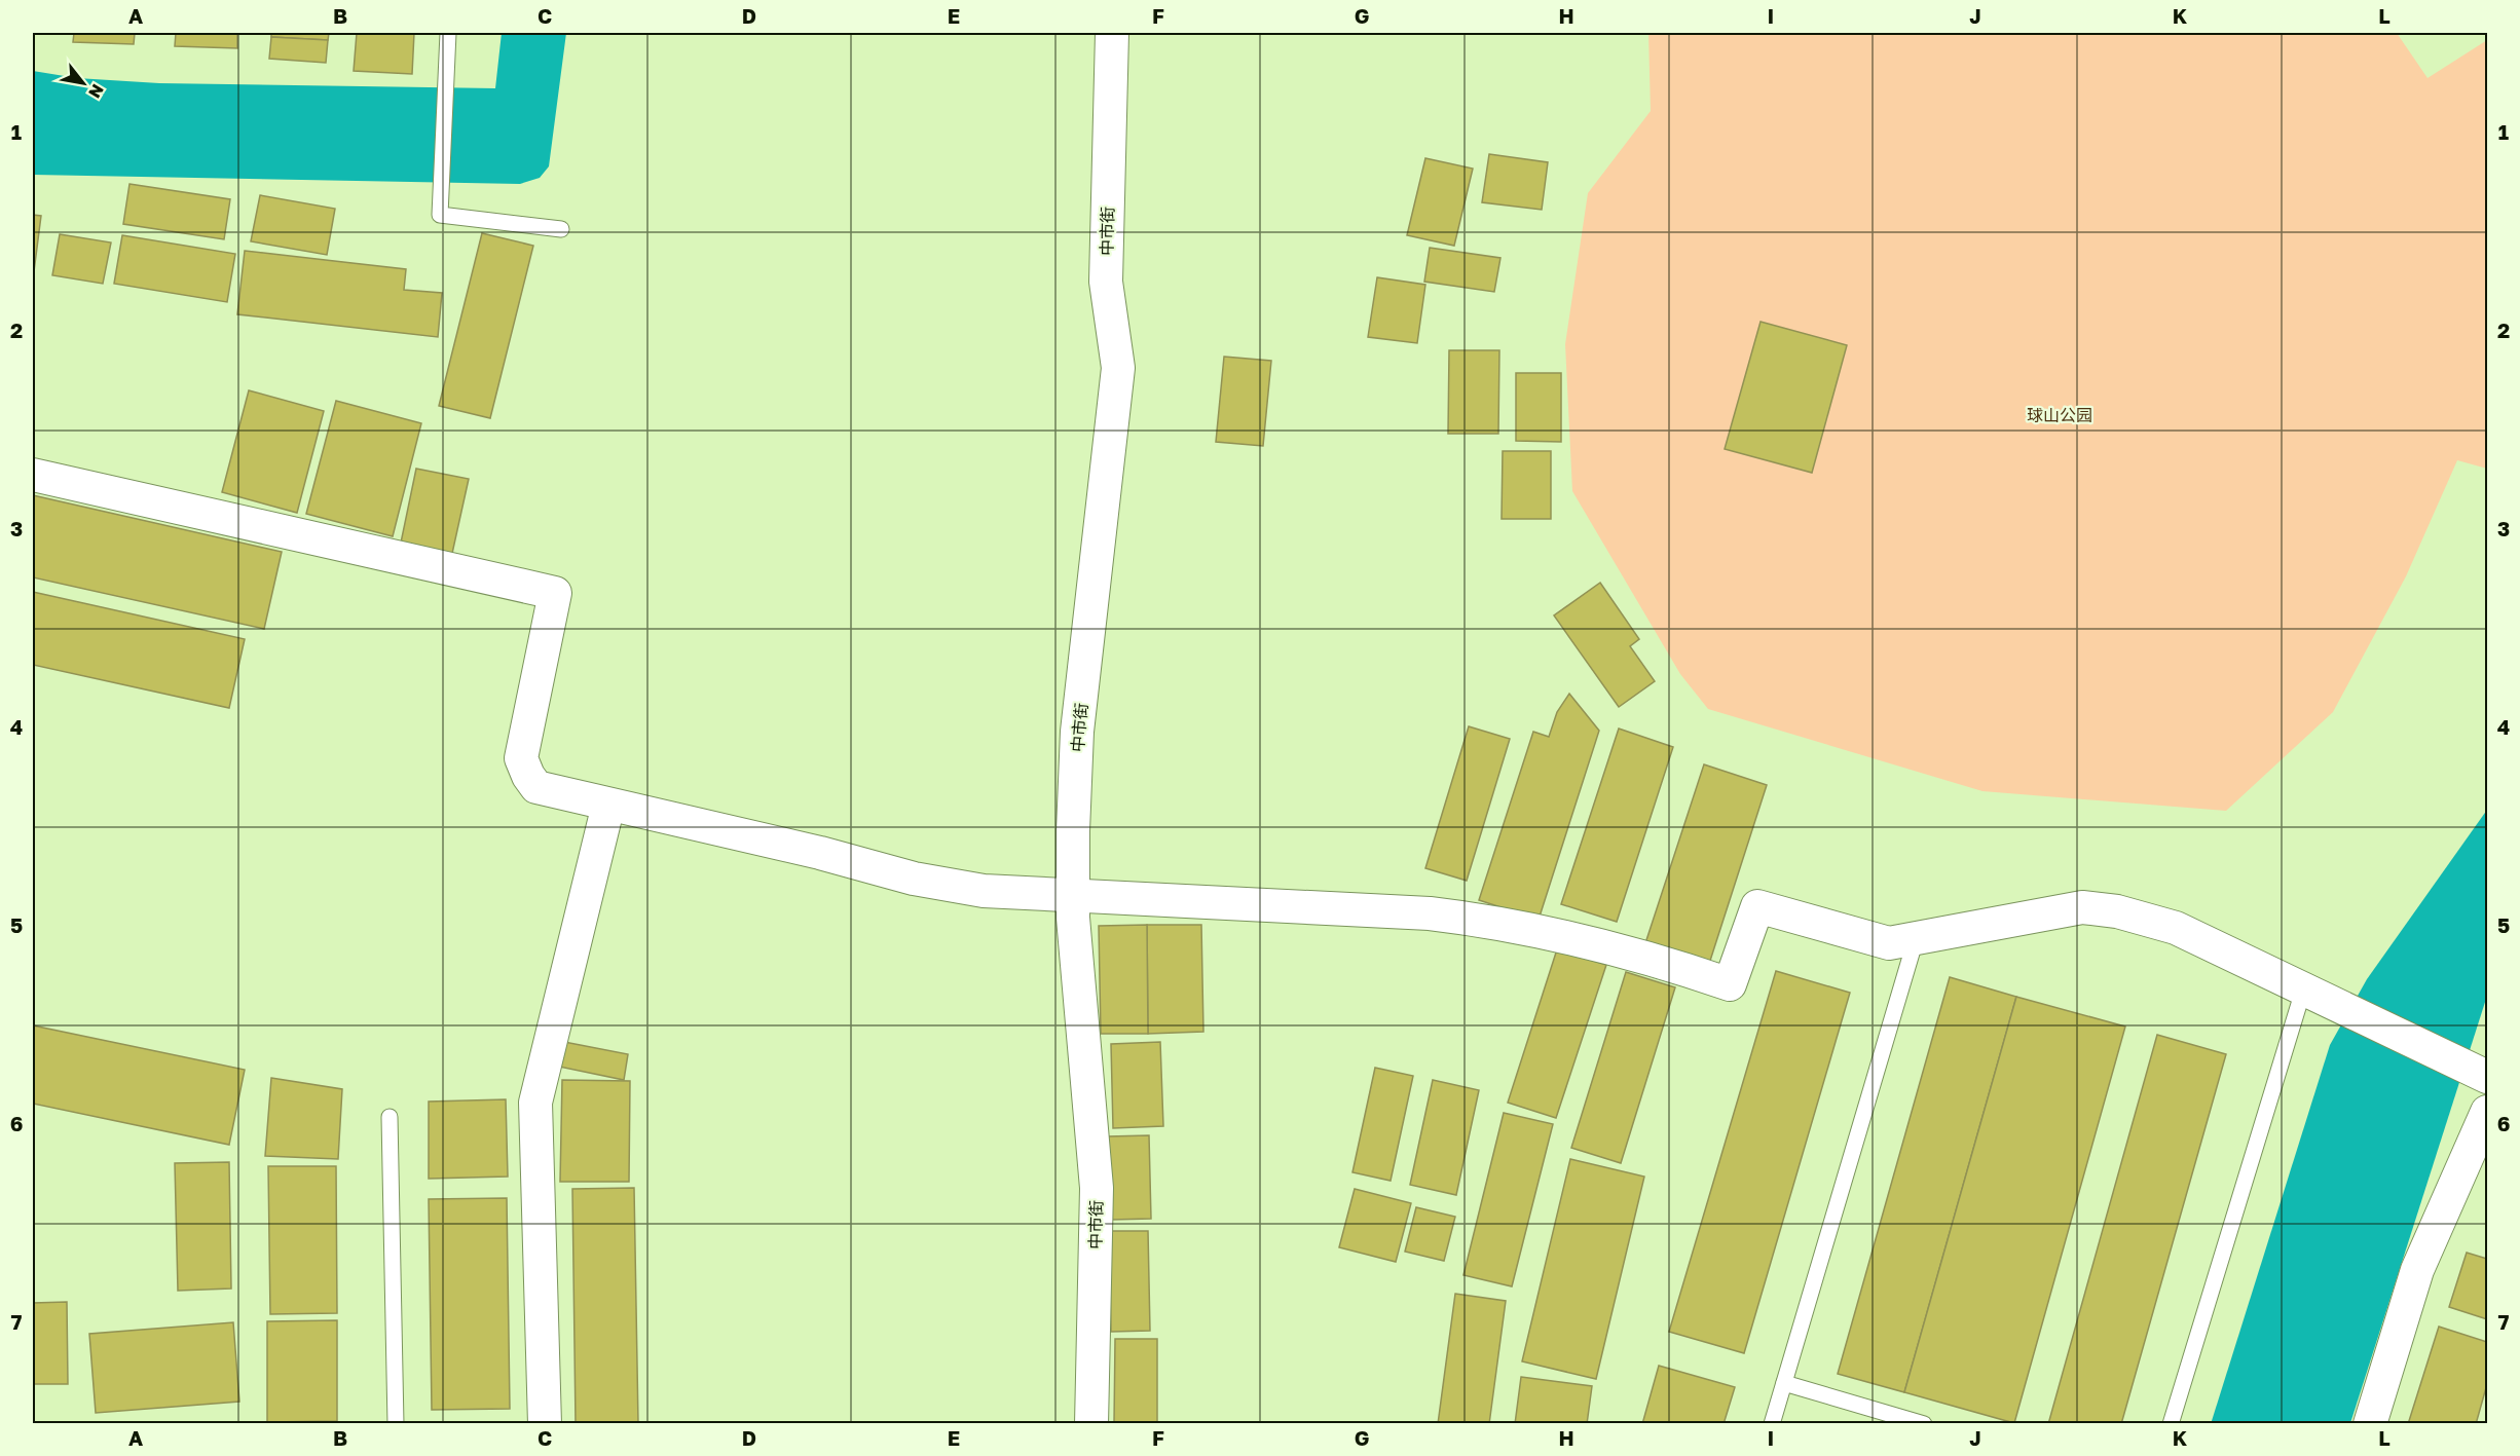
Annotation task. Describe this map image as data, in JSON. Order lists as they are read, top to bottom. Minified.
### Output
{"streets":{"street":["中市街"]},"parks":["球山公园"],"north":"bottom right","grid":{"columns":["A","B","C","D","E","F","G","H","I","J","K","L"],"rows":["1","2","3","4","5","6","7"]}}
